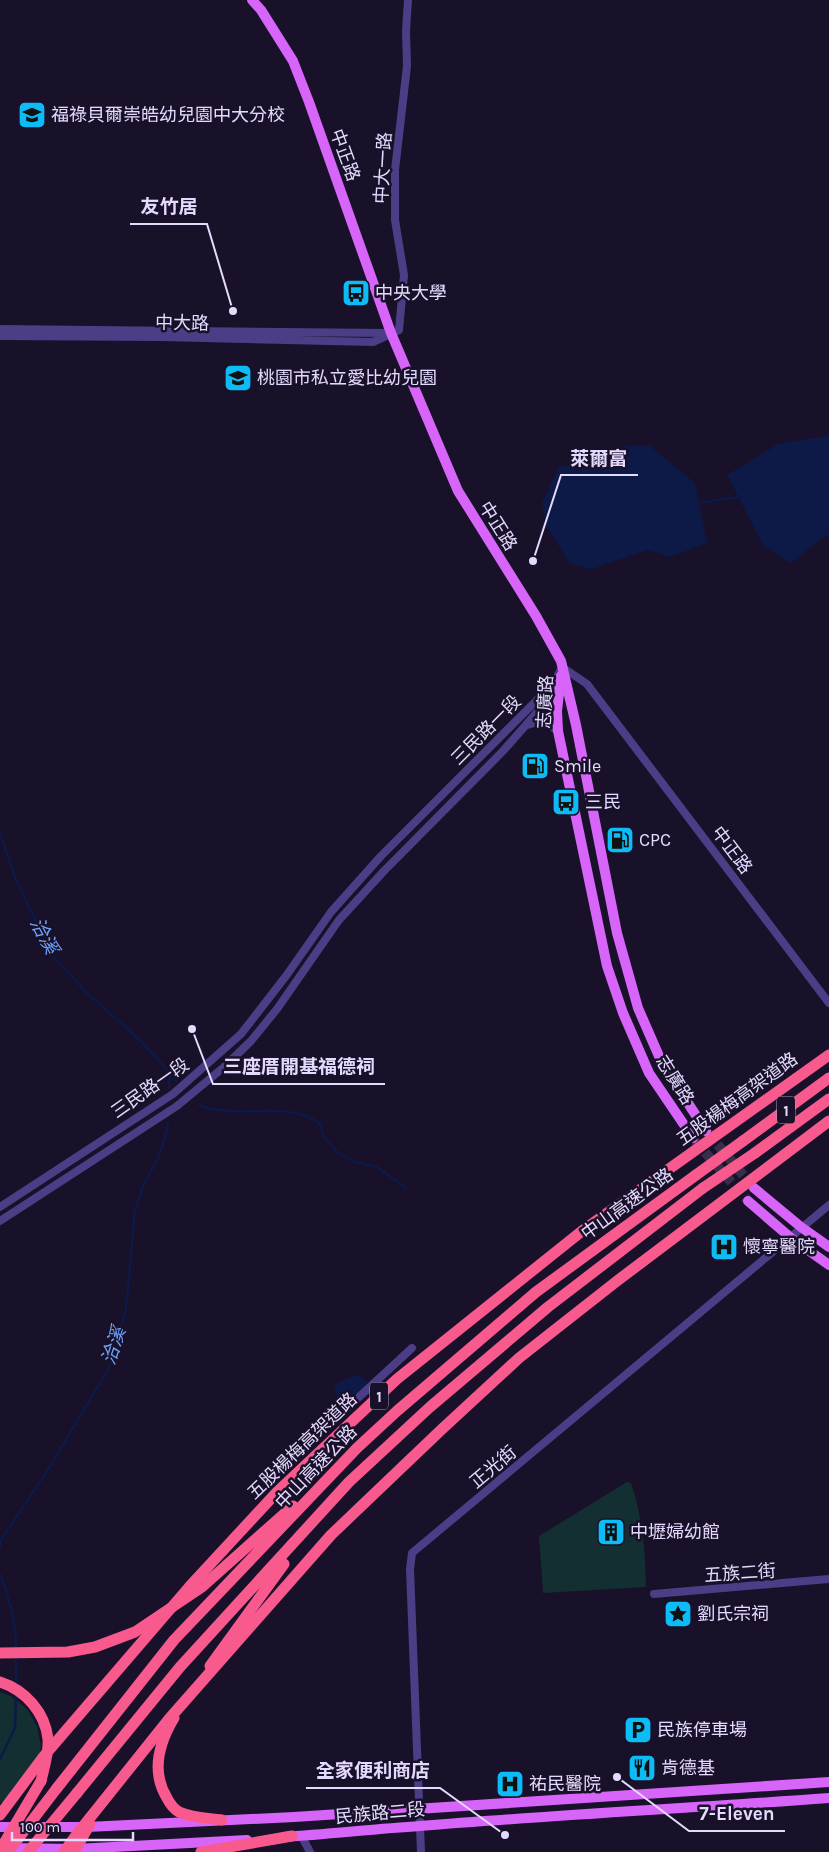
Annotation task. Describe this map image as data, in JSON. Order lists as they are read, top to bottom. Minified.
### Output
{"streets":{"highway":["五股楊梅高架道路","1","中山高速公路"],"main road":["中正路","志廣路","民族路二段"],"street":["中大一路","中大路","三民路一段","正光街","五族二街"]},"crossings":[["中正路","中大一路"],["中正路","中大路"],["中正路","志廣路"],["中正路","三民路一段"],["中大一路","中大路"],["志廣路","三民路一段"],["1","民族路二段"],["中山高速公路","民族路二段"],["正光街","民族路二段"]],"water":["洽溪"],"places":{"school or university":["福祿貝爾崇皓幼兒園中大分校","桃園市私立愛比幼兒園"],"bus stop":["中央大學","三民"],"other":["友竹居","萊爾富","三座厝開基福德祠","7-Eleven","全家便利商店"],"fuel station":["Smile","CPC"],"hospital":["懷寧醫院","祐民醫院"],"building":["中壢婦幼館"],"place":["劉氏宗祠"],"parking":["民族停車場"],"restaurant":["肯德基"]},"scale_bar":"100 m"}
